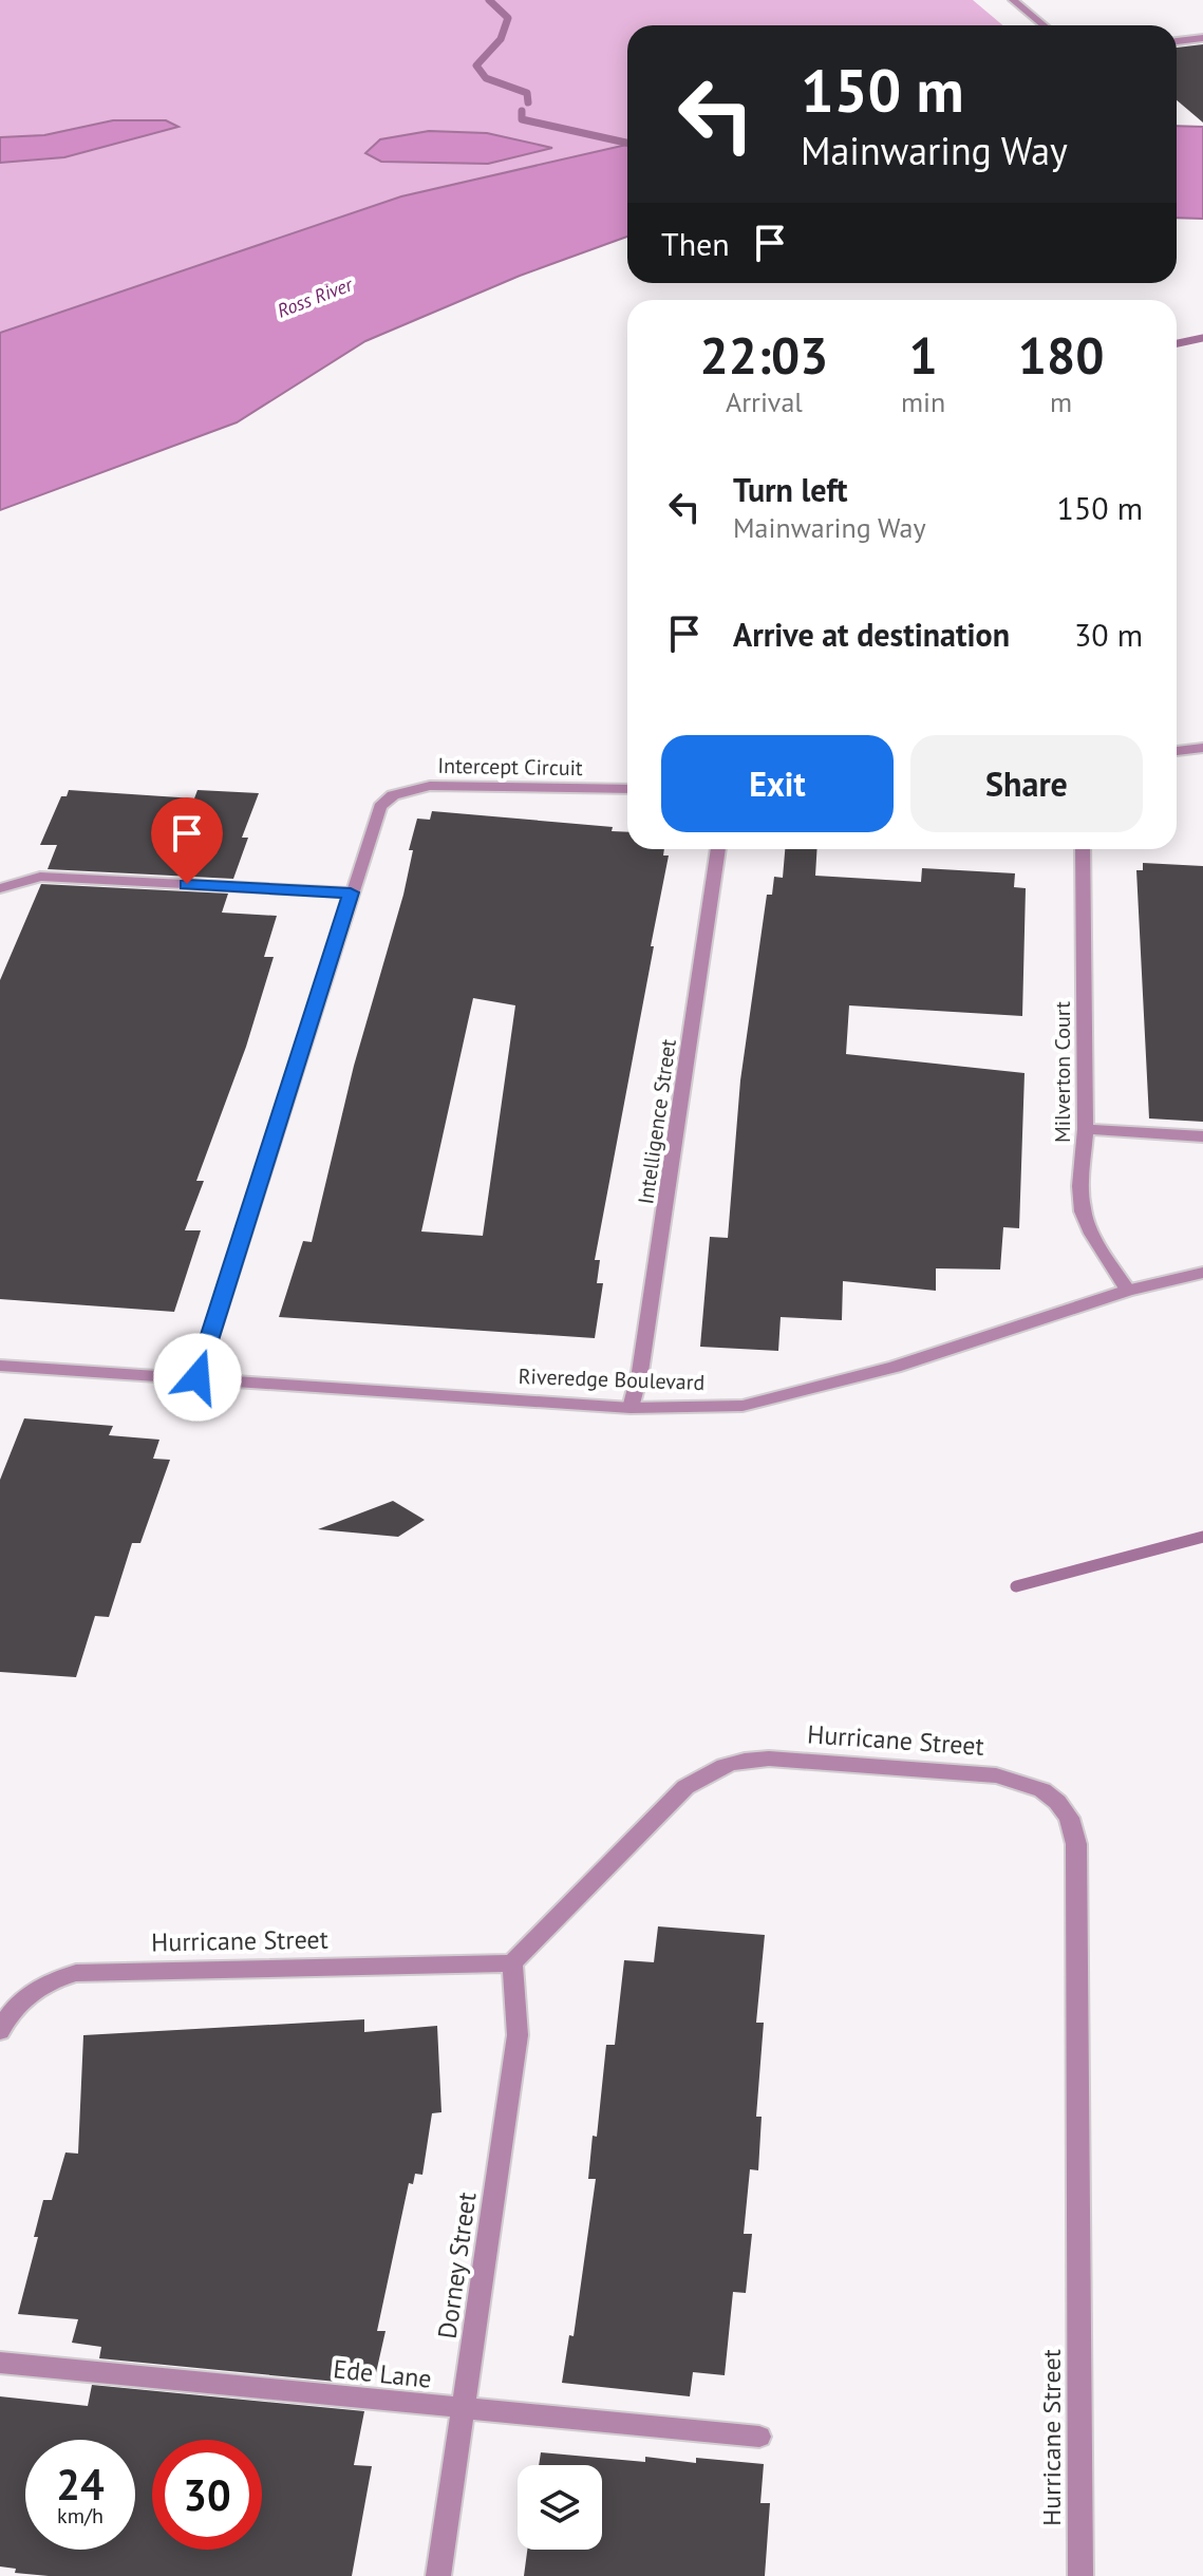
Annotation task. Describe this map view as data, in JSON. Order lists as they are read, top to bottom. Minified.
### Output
{"streets":{"street":["Intercept Circuit","Milverton Court","Intelligence Street","Riveredge Boulevard","Hurricane Street","Dorney Street","Ede Lane"]},"crossings":[["Intercept Circuit","Riveredge Boulevard"],["Milverton Court","Riveredge Boulevard"],["Intelligence Street","Riveredge Boulevard"],["Hurricane Street","Dorney Street"],["Dorney Street","Ede Lane"]],"water":["Ross River"],"page":{"turn":["150 m","Mainwaring Way"],"then":"Then","eta":["22:03","Arrival","1","min","180","m"],"list":[{"name":"Turn left","note":"Mainwaring Way","value":"150 m"},{"name":"Arrive at destination","value":"30 m"}],"buttons":["Exit","Share"],"speed":"24 km/h","limit":"30"}}
